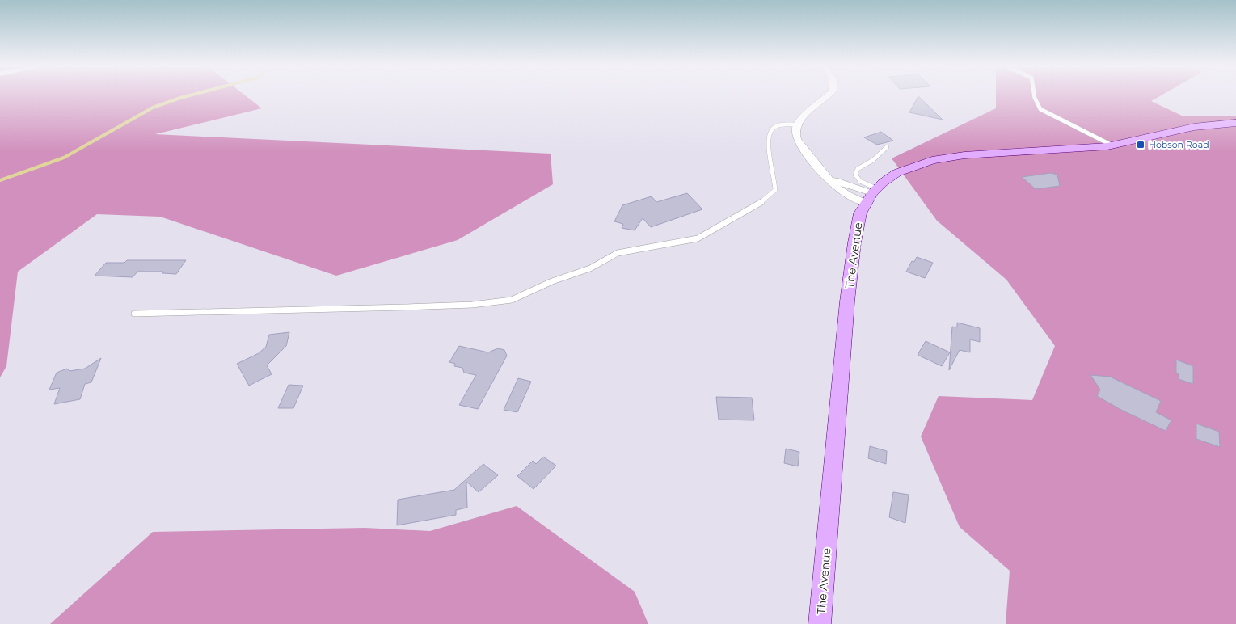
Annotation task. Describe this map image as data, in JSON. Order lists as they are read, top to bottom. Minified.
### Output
{"streets":{"street":["The Avenue"]},"places":{"transit":["Hobson Road"]}}
